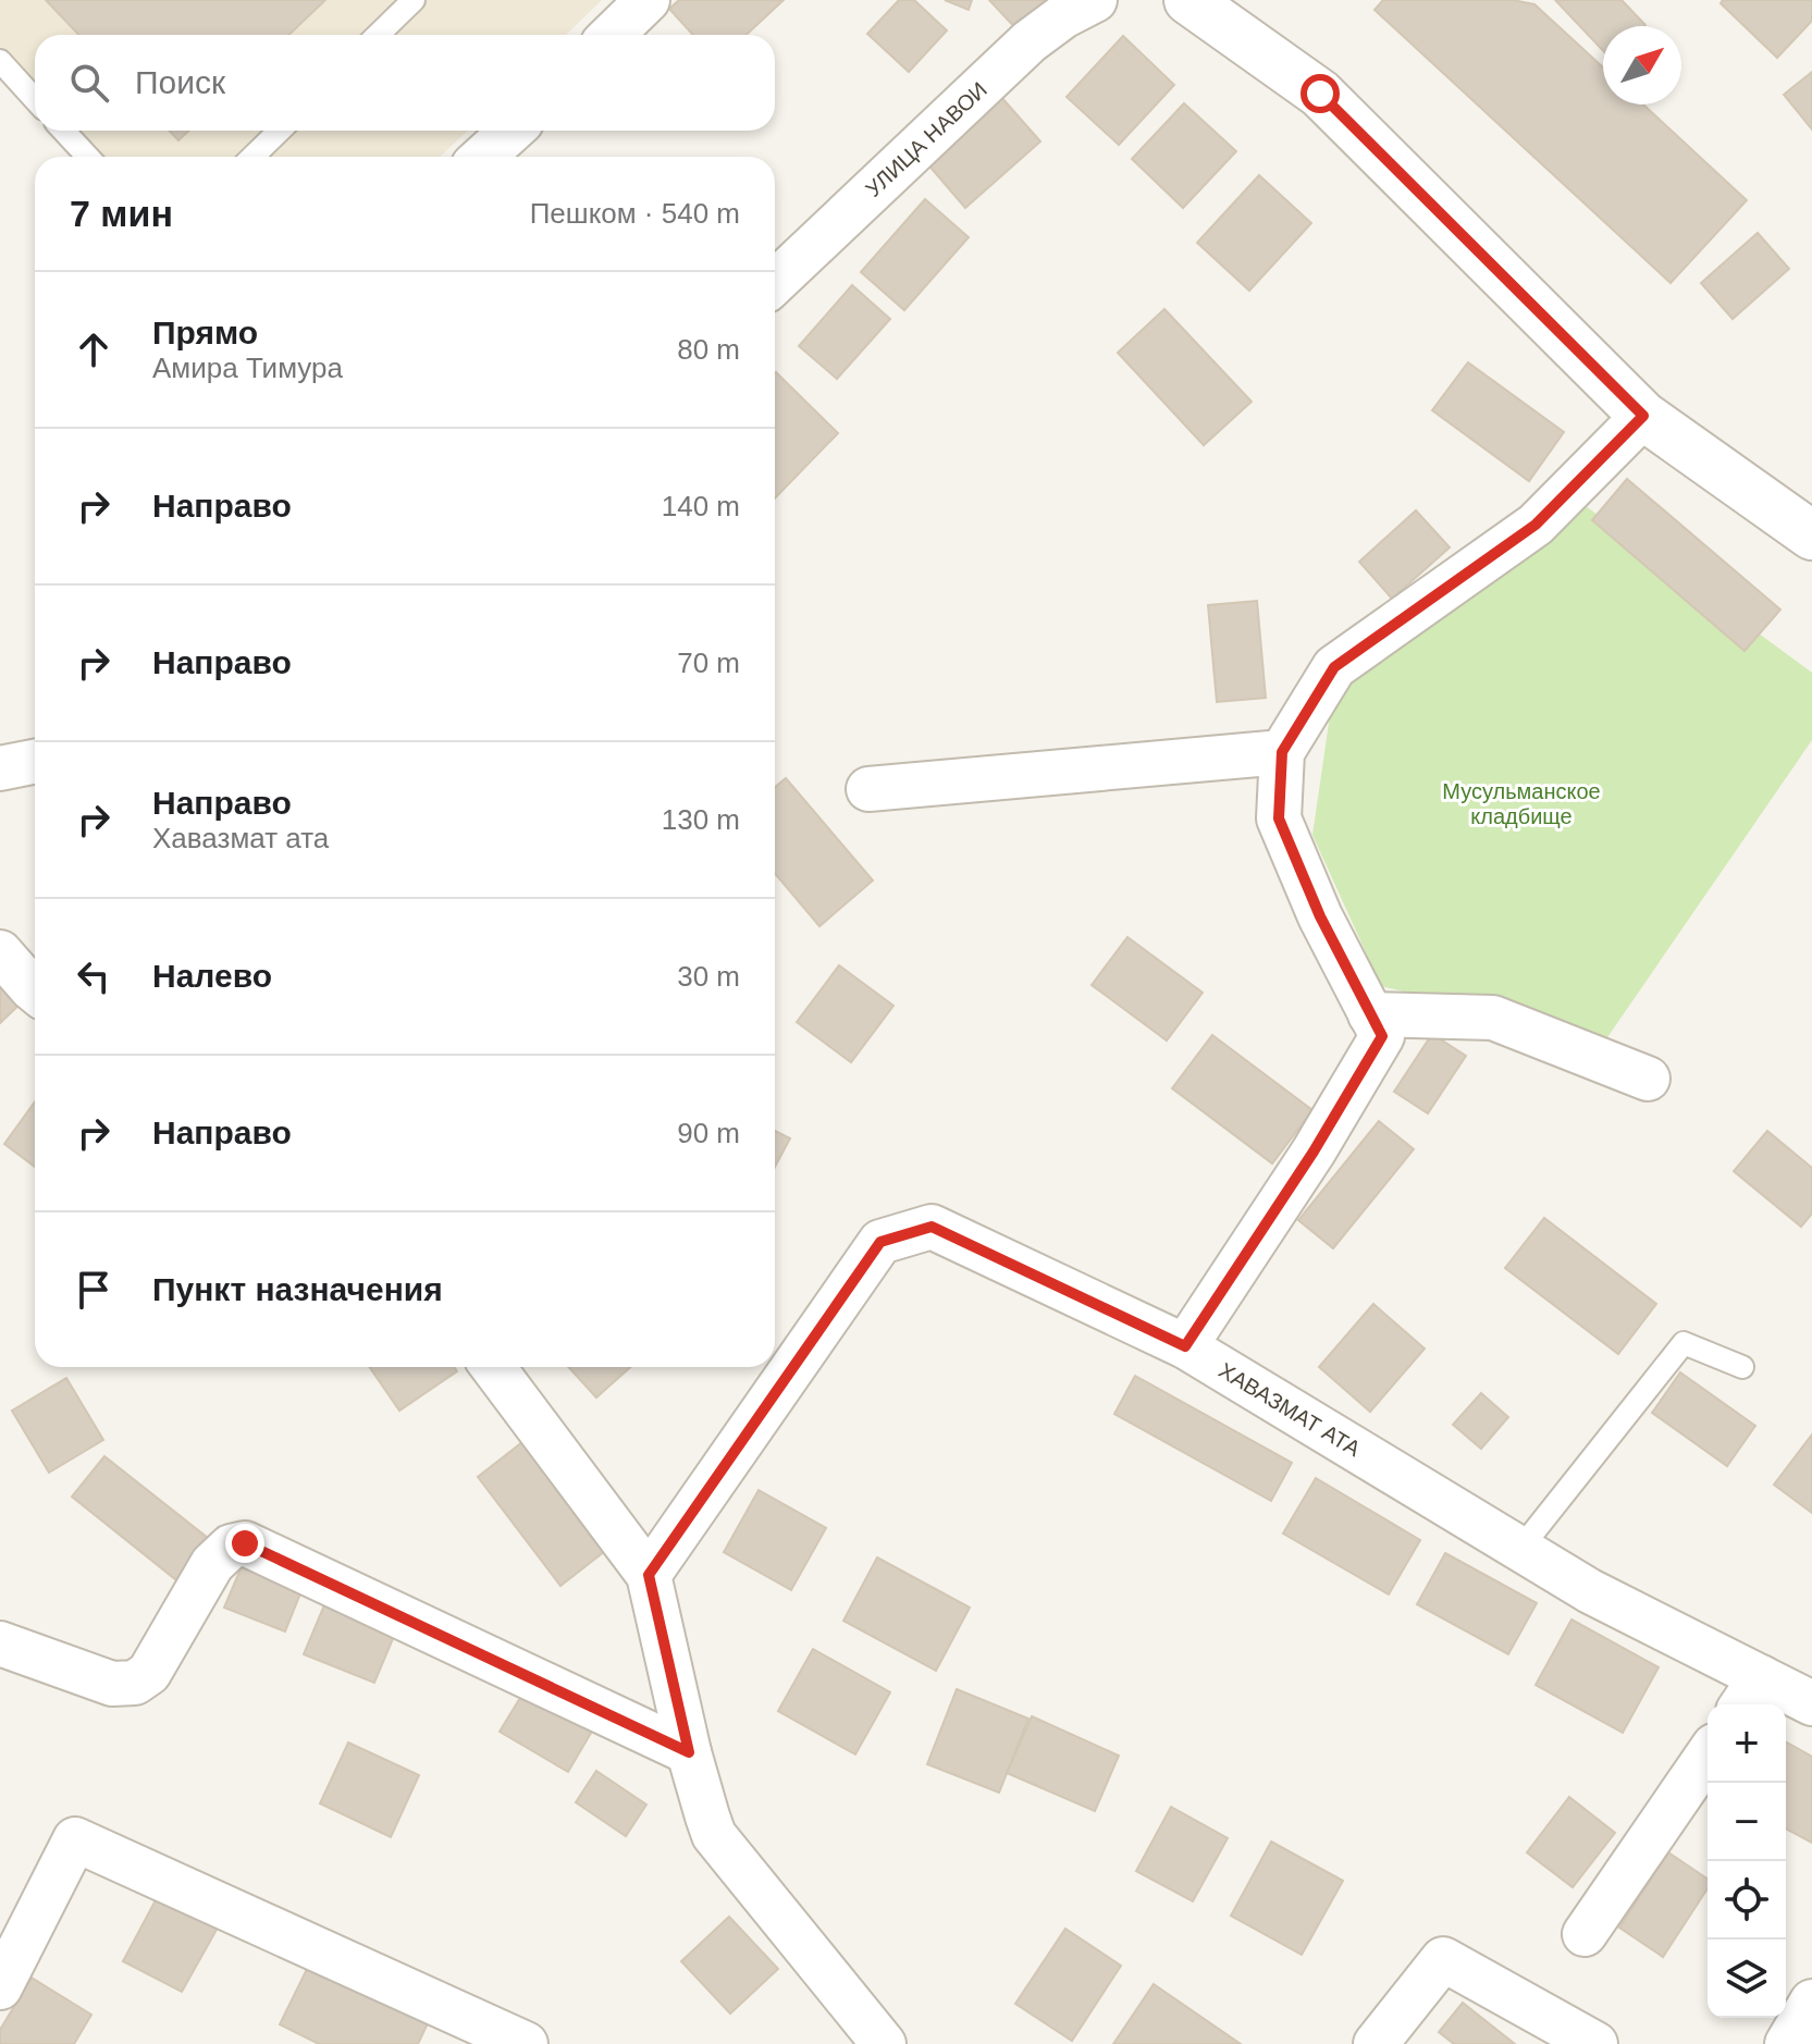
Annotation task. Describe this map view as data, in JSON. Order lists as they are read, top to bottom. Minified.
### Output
{"streets":{"street":["УЛИЦА НАВОИ","ХАВАЗМАТ АТА"]},"parks":["Мусульманское кладбище"],"north":"top right","page":{"search":"Поиск","heading":["7 мин","Пешком · 540 m"],"list":[["Прямо","Амира Тимура","80 m"],["Направо","140 m"],["Направо","70 m"],["Направо","Хавазмат ата","130 m"],["Налево","30 m"],["Направо","90 m"],"Пункт назначения"],"map_buttons":["+","−"]}}
